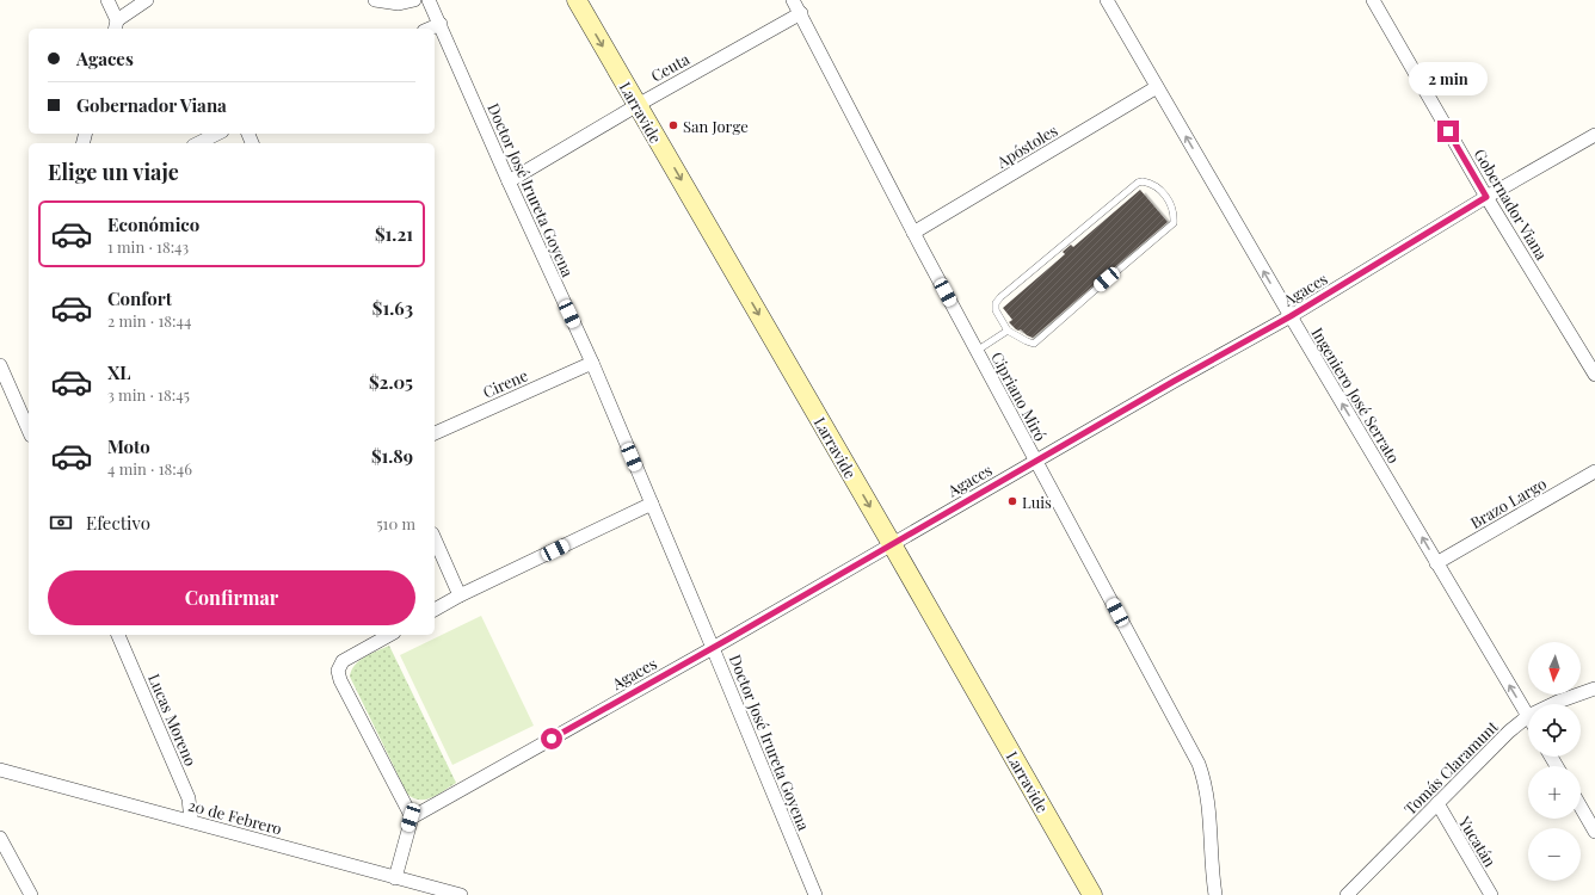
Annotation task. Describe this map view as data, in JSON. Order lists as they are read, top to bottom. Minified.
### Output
{"streets":{"street":["Ceuta","Larravide","Apóstoles","Doctor José Irureta Goyena","Gobernador Viana","Agaces","Cirene","Ingeniero José Serrato","Cipriano Miró","Brazo Largo","Lucas Moreno","Tomás Claramunt","20 de Febrero","Yucatán"]},"crossings":[["Ceuta","Larravide"],["Ceuta","Doctor José Irureta Goyena"],["Ceuta","Cipriano Miró"],["Larravide","Agaces"],["Apóstoles","Ingeniero José Serrato"],["Apóstoles","Cipriano Miró"],["Doctor José Irureta Goyena","Agaces"],["Doctor José Irureta Goyena","Cirene"],["Gobernador Viana","Agaces"],["Agaces","Ingeniero José Serrato"],["Agaces","Cipriano Miró"],["Ingeniero José Serrato","Brazo Largo"],["Ingeniero José Serrato","Tomás Claramunt"],["Lucas Moreno","20 de Febrero"],["Tomás Claramunt","Yucatán"]],"one_way":["Larravide","Ingeniero José Serrato"],"places":["San Jorge","Luis"],"north":"bottom","page":{"banner":["Agaces","Gobernador Viana"],"bubble":"2 min","heading":"Elige un viaje","list":[{"name":"Económico","note":"1 min · 18:43","value":"$1.21"},{"name":"Confort","note":"2 min · 18:44","value":"$1.63"},{"name":"XL","note":"3 min · 18:45","value":"$2.05"},{"name":"Moto","note":"4 min · 18:46","value":"$1.89"}],"pay":["Efectivo","510 m"],"buttons":"Confirmar","map_buttons":["+","−"]}}
